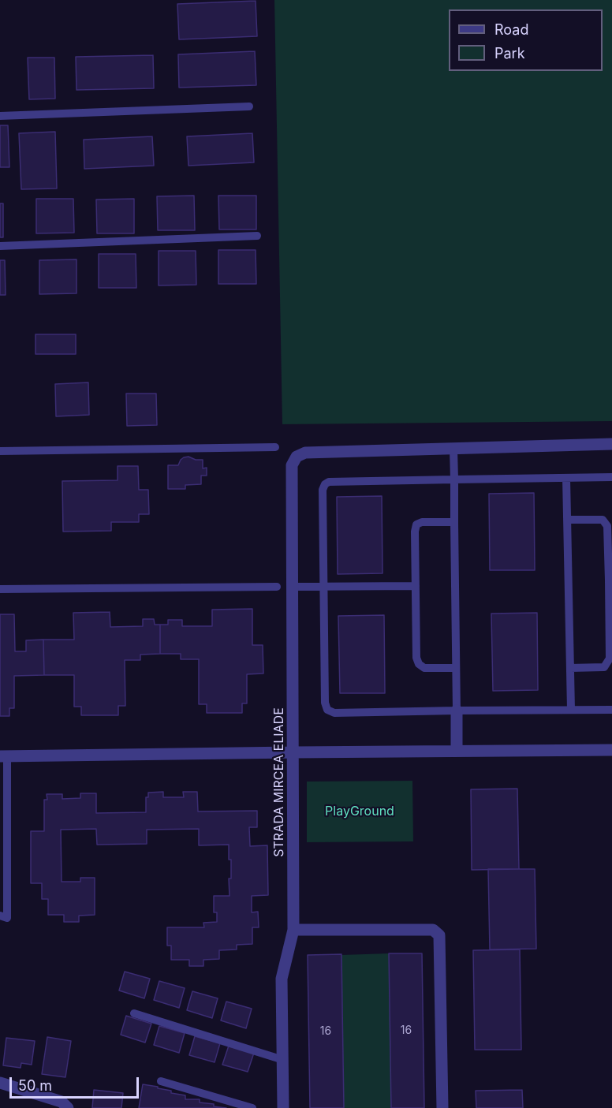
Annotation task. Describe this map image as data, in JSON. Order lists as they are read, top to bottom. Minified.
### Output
{"streets":{"street":["STRADA MIRCEA ELIADE"]},"parks":["PlayGround"],"house_numbers":["16","16"],"legend":["Road","Park"],"scale_bar":"50 m"}
